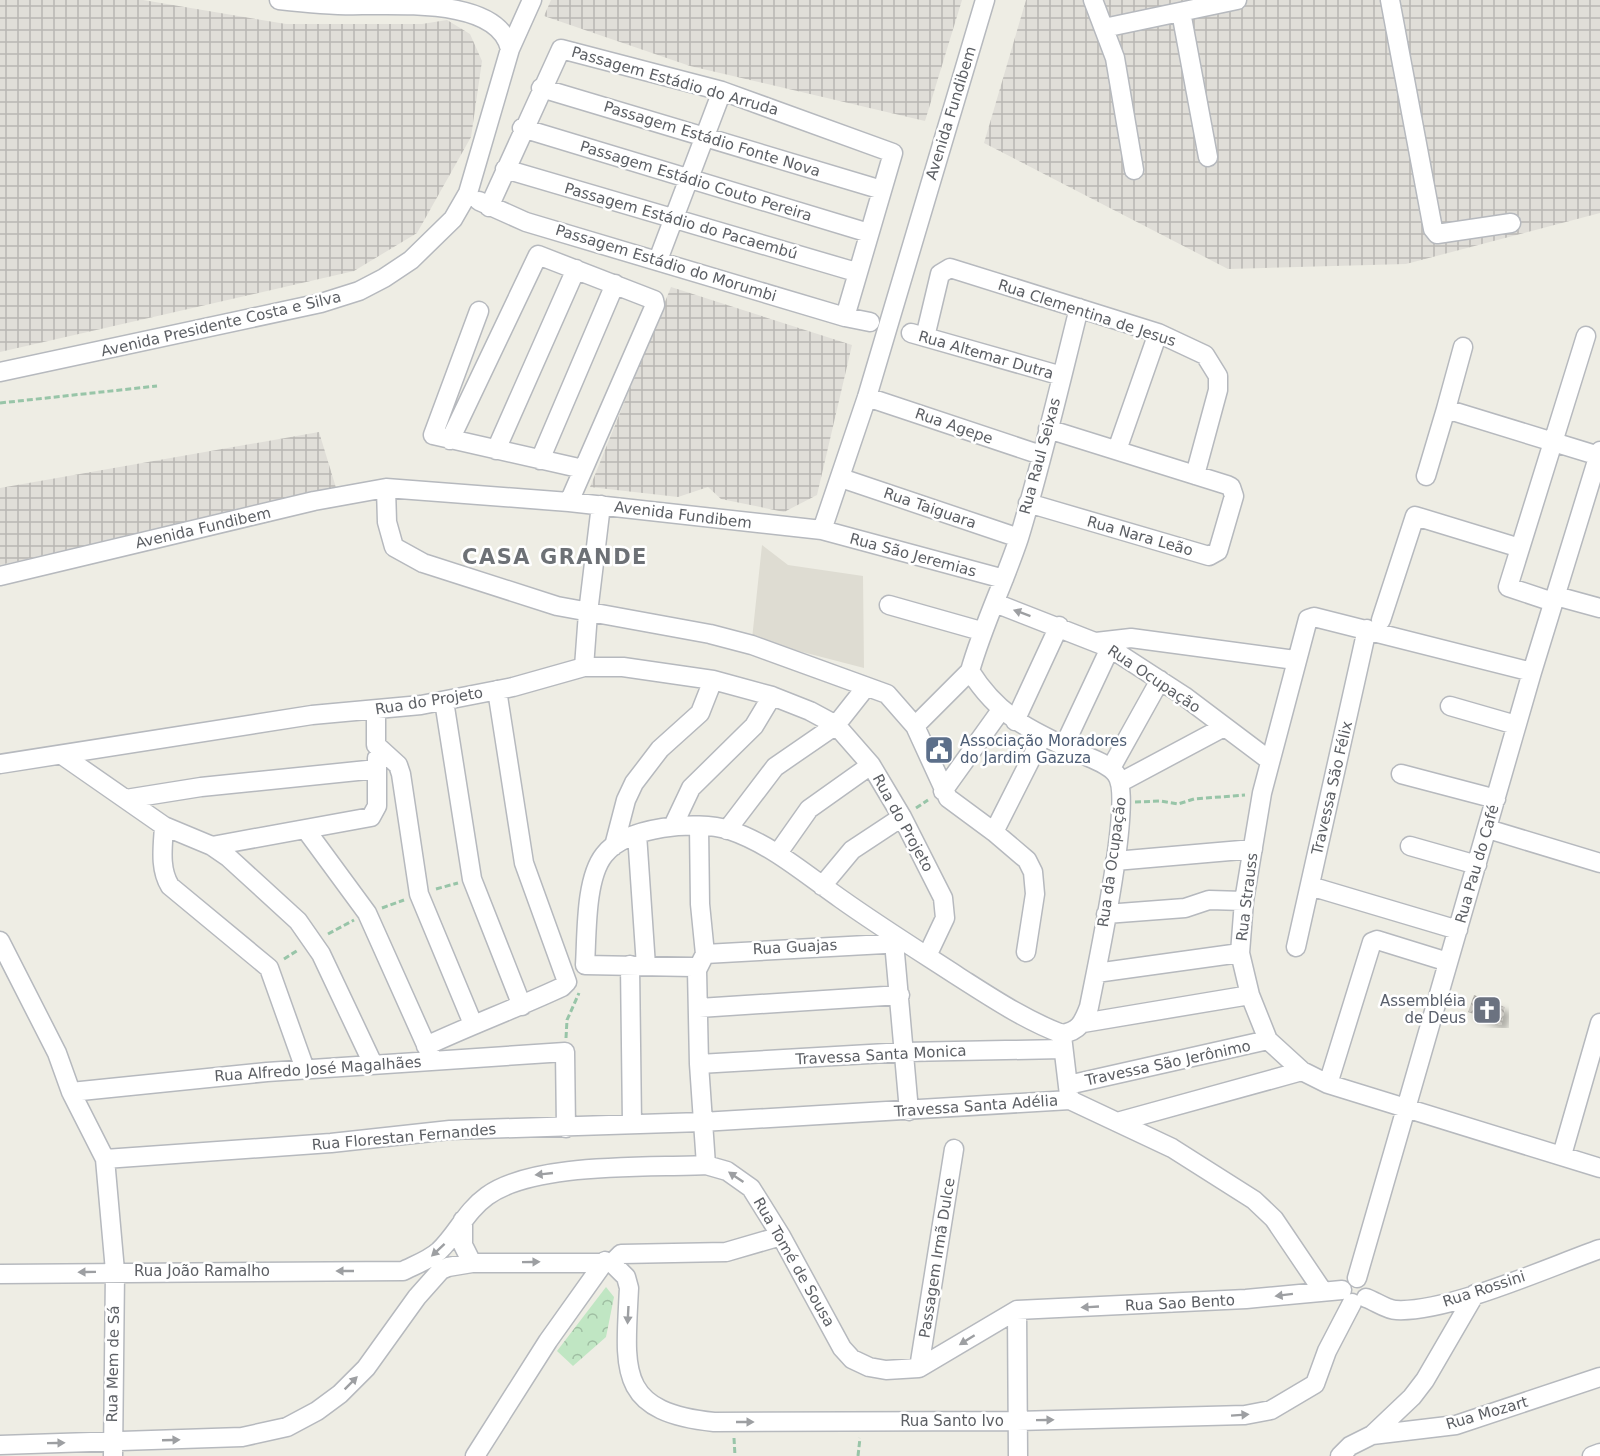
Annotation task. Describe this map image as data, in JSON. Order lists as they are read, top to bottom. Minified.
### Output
{"streets":{"street":["Passagem Estádio do Arruda","Avenida Fundibem","Passagem Estádio Fonte Nova","Passagem Estádio Couto Pereira","Passagem Estádio do Pacaembú","Passagem Estádio do Morumbi","Rua Clementina de Jesus","Avenida Presidente Costa e Silva","Rua Altemar Dutra","Rua Agepe","Rua Raul Seixas","Rua Taiguara","Rua Nara Leão","Rua São Jeremias","Rua Ocupação","Rua do Projeto","Travessa São Félix","Rua da Ocupação","Rua Pau do Café","Rua Strauss","Rua Guajas","Travessa Santa Monica","Travessa São Jerônimo","Rua Alfredo José Magalhães","Travessa Santa Adélia","Rua Florestan Fernandes","Passagem Irmã Dulce","Rua Tomé de Sousa","Rua João Ramalho","Rua Rossini","Rua Sao Bento","Rua Mem de Sá","Rua Mozart","Rua Santo Ivo"]},"crossings":[["Passagem Estádio do Arruda","Passagem Estádio Fonte Nova"],["Passagem Estádio do Arruda","Passagem Estádio Couto Pereira"],["Passagem Estádio do Arruda","Passagem Estádio do Pacaembú"],["Passagem Estádio do Arruda","Passagem Estádio do Morumbi"],["Avenida Fundibem","Rua Agepe"],["Avenida Fundibem","Rua Taiguara"],["Avenida Fundibem","Rua São Jeremias"],["Passagem Estádio do Morumbi","Avenida Presidente Costa e Silva"],["Rua Clementina de Jesus","Rua Altemar Dutra"],["Rua Clementina de Jesus","Rua Raul Seixas"],["Rua Clementina de Jesus","Rua Nara Leão"],["Rua Altemar Dutra","Rua Raul Seixas"],["Rua Agepe","Rua Raul Seixas"],["Rua Raul Seixas","Rua Taiguara"],["Rua Raul Seixas","Rua Nara Leão"],["Rua Raul Seixas","Rua São Jeremias"],["Rua Raul Seixas","Rua Ocupação"],["Rua Ocupação","Rua Strauss"],["Travessa São Félix","Rua Strauss"],["Rua Pau do Café","Rua Strauss"],["Rua Pau do Café","Rua Rossini"],["Rua Pau do Café","Rua Sao Bento"],["Rua Pau do Café","Rua Santo Ivo"],["Rua Strauss","Travessa São Jerônimo"],["Travessa São Jerônimo","Travessa Santa Adélia"],["Travessa Santa Adélia","Rua Florestan Fernandes"],["Travessa Santa Adélia","Rua Sao Bento"],["Rua Florestan Fernandes","Rua Mem de Sá"],["Passagem Irmã Dulce","Rua Tomé de Sousa"],["Rua Tomé de Sousa","Rua João Ramalho"],["Rua João Ramalho","Rua Mem de Sá"],["Rua Rossini","Rua Sao Bento"],["Rua Rossini","Rua Santo Ivo"],["Rua Sao Bento","Rua Santo Ivo"]],"one_way":["Rua João Ramalho","Rua Sao Bento","Rua Santo Ivo"],"districts":["CASA GRANDE"],"places":{"public building":["Associação Moradores do Jardim Gazuza"],"church":["Assembléia de Deus"]}}
